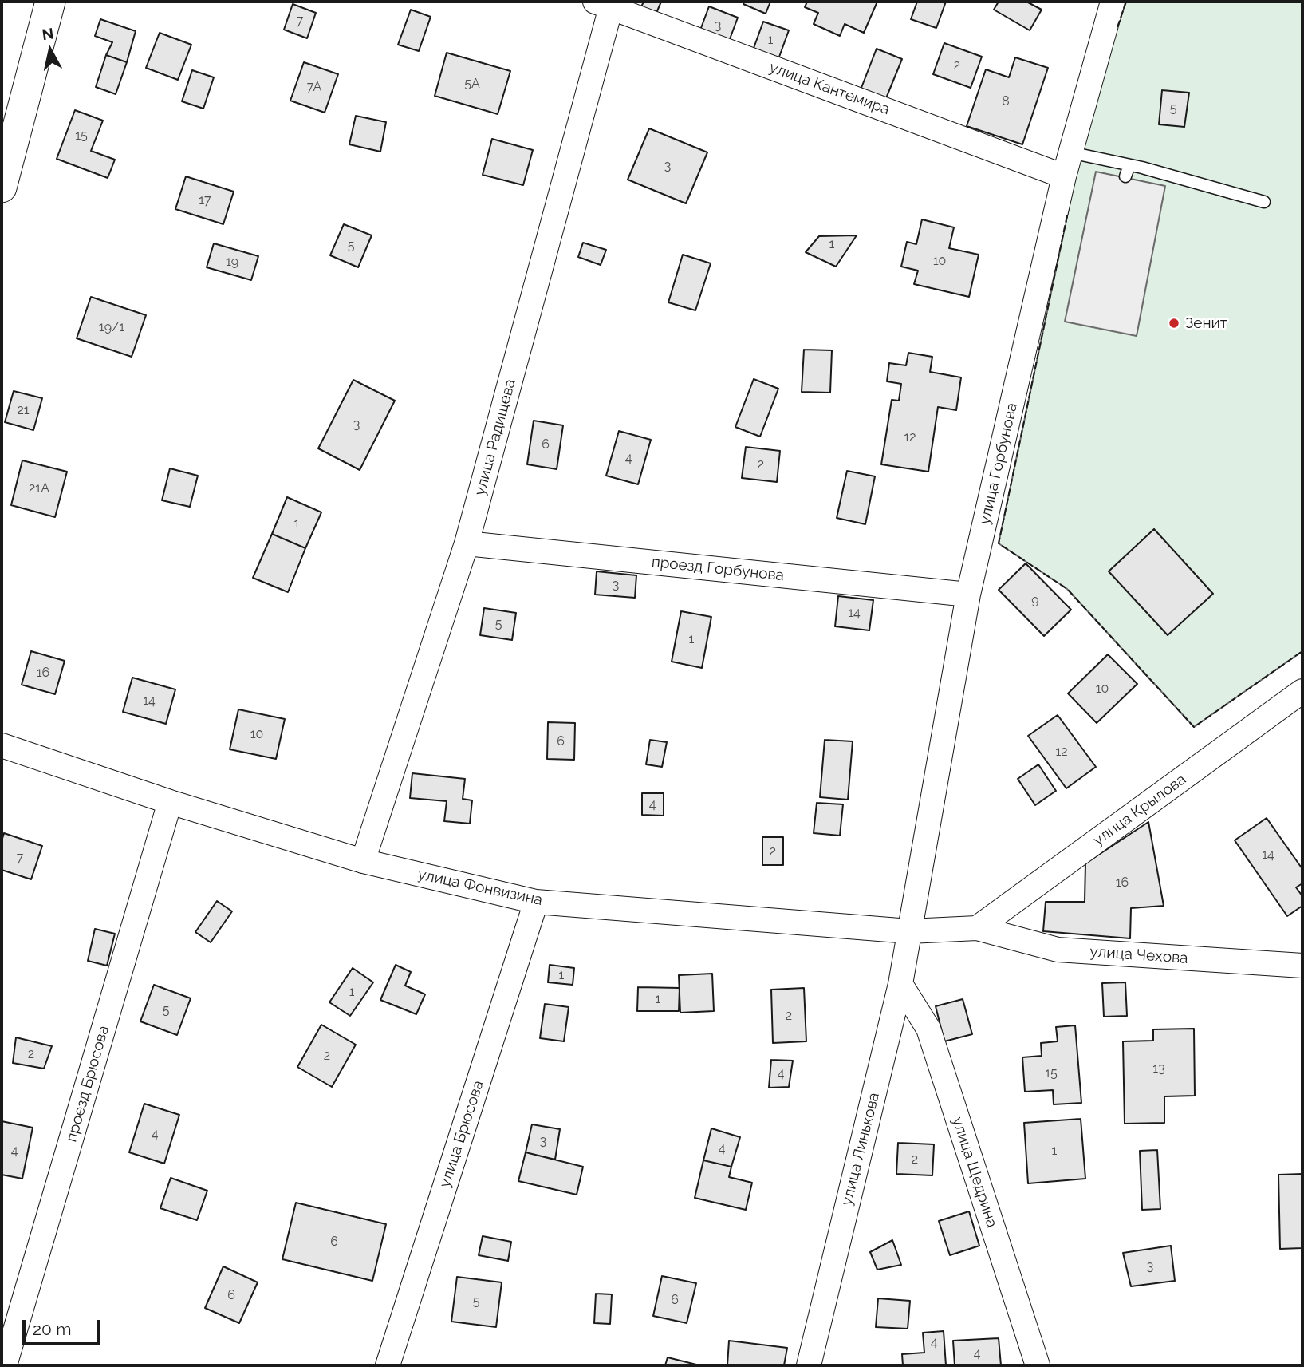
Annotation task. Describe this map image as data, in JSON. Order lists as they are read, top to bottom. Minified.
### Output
{"streets":{"street":["улица Кантемира","улица Радищева","улица Горбунова","проезд Горбунова","улица Крылова","улица Фонвизина","улица Чехова","проезд Брюсова","улица Брюсова","улица Линькова","улица Щедрина"]},"crossings":[["улица Кантемира","улица Радищева"],["улица Кантемира","улица Горбунова"],["улица Радищева","проезд Горбунова"],["улица Радищева","улица Фонвизина"],["улица Горбунова","проезд Горбунова"],["улица Горбунова","улица Фонвизина"],["улица Горбунова","улица Линькова"],["улица Крылова","улица Фонвизина"],["улица Крылова","улица Чехова"],["улица Фонвизина","улица Чехова"],["улица Фонвизина","проезд Брюсова"],["улица Фонвизина","улица Брюсова"],["улица Фонвизина","улица Линькова"],["улица Линькова","улица Щедрина"]],"places":["Зенит"],"house_numbers":["7","3","1","2","5А","7А","8","5","15","3","17","1","5","10","19","19/1","21","3","12","6","4","2","21А","1","3","9","14","5","1","16","10","14","10","6","12","4","2","14","7","16","1","1","1","5","2","2","2","13","4","15","4","3","4","4","1","2","6","3","6","6","5","4","4"],"scale_bar":"20 m","north":"top"}
